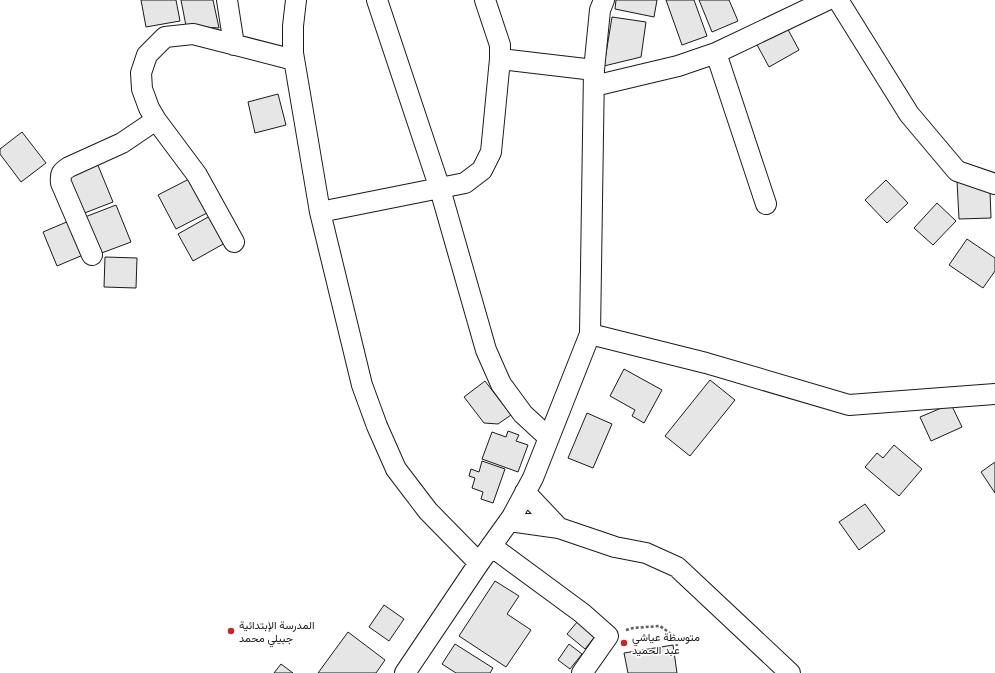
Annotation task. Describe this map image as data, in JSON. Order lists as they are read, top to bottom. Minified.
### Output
{"places":["المدرسة الإبتدائية جبيلي محمد","متوسطة عياشي عبد الحميد"]}
